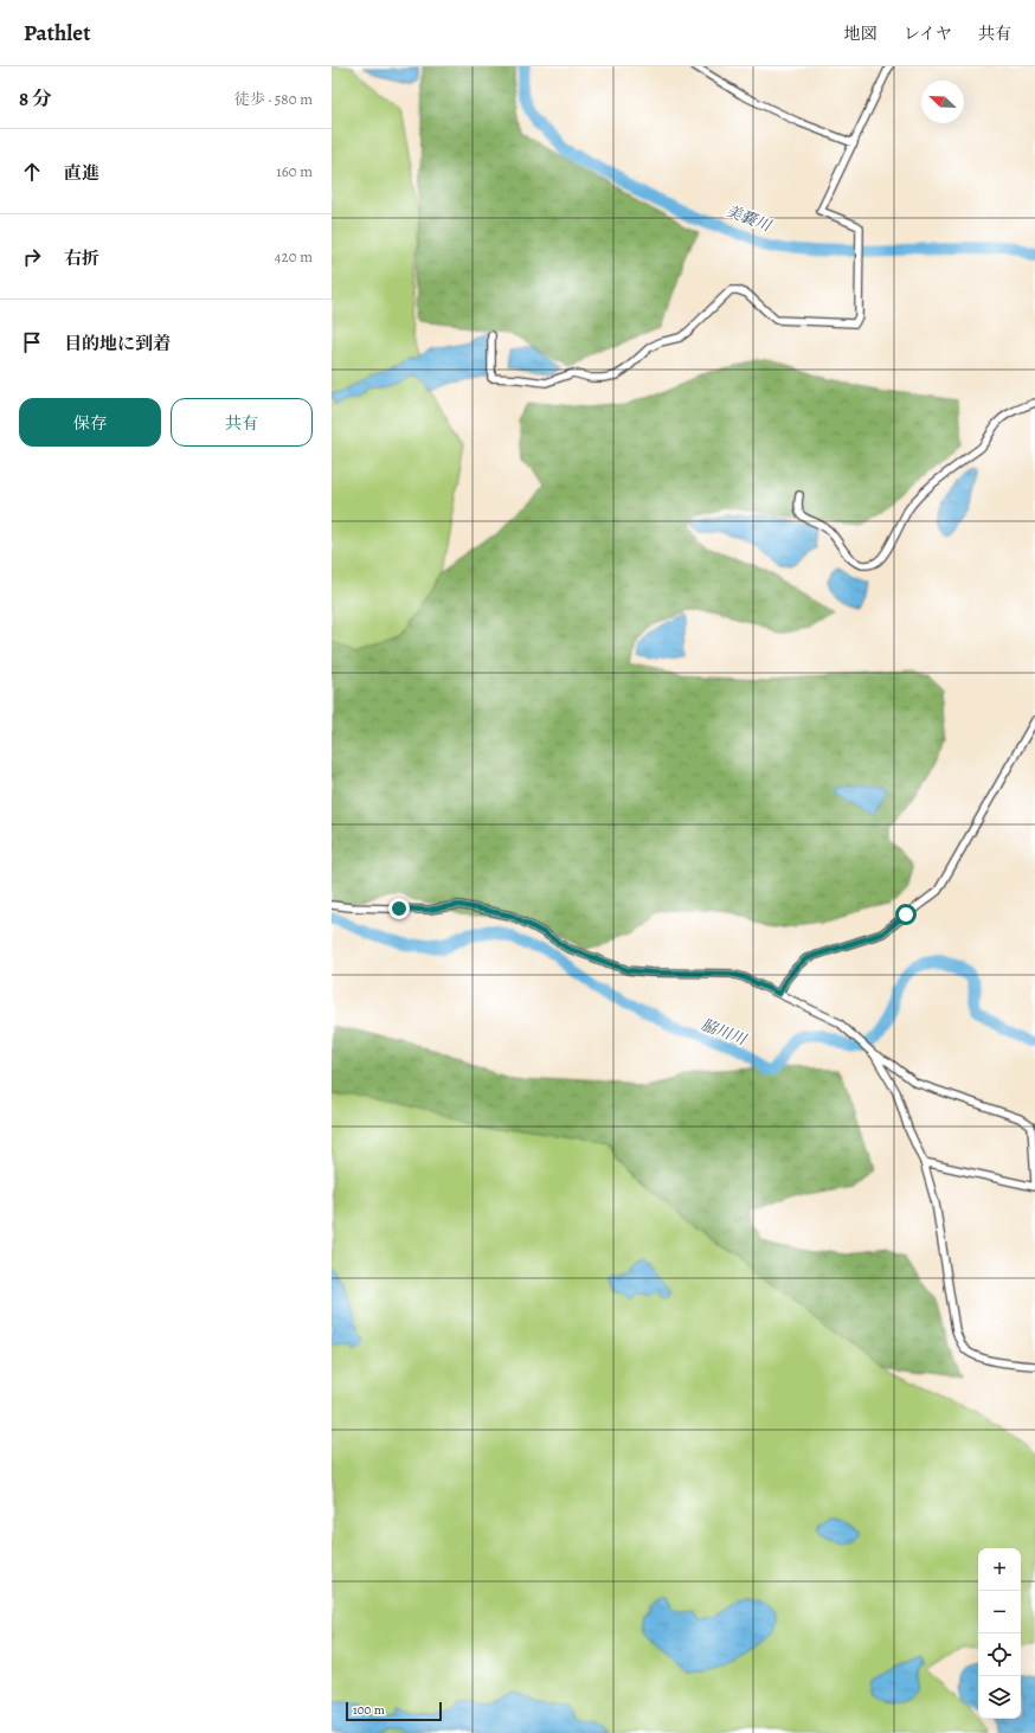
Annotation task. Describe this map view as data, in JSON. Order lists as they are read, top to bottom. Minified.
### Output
{"water":["美嚢川","脇川川"],"scale_bar":"100 m","north":"top left","page":{"header":"Pathlet","nav":["地図","レイヤ","共有"],"heading":["8 分","徒歩 · 580 m"],"list":[["直進","160 m"],["右折","420 m"],"目的地に到着"],"buttons":["保存","共有"],"map_buttons":["+","−"],"scale":"100 m"}}
